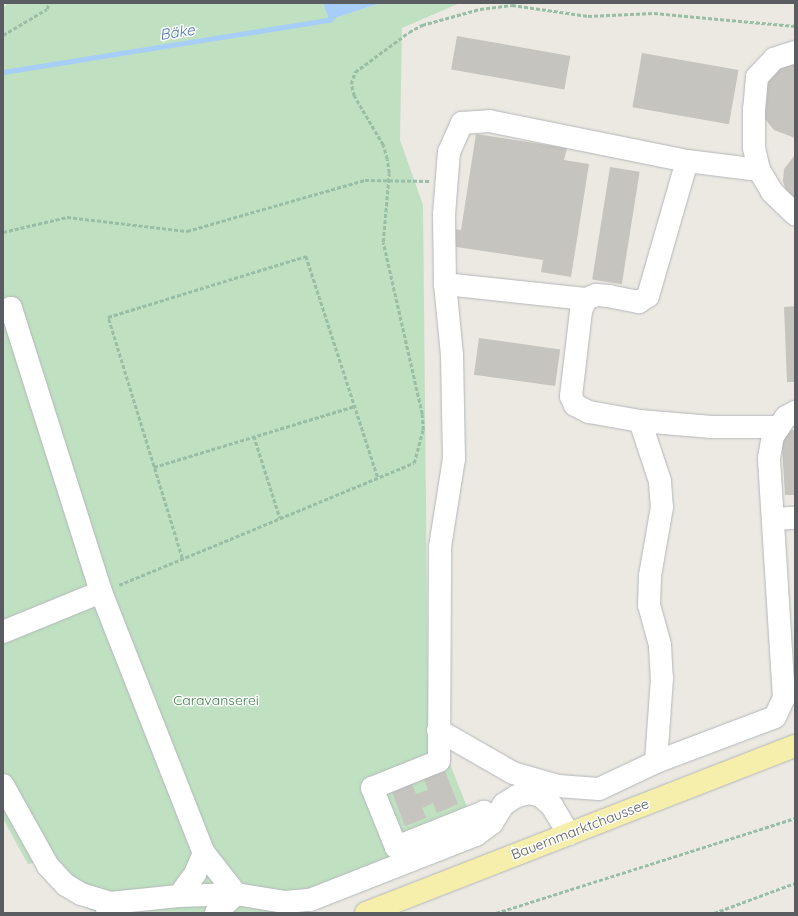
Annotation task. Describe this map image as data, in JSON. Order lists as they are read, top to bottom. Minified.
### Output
{"streets":{"main road":["Bauernmarktchaussee"]},"water":["Bäke"],"parks":["Caravanserei"]}
